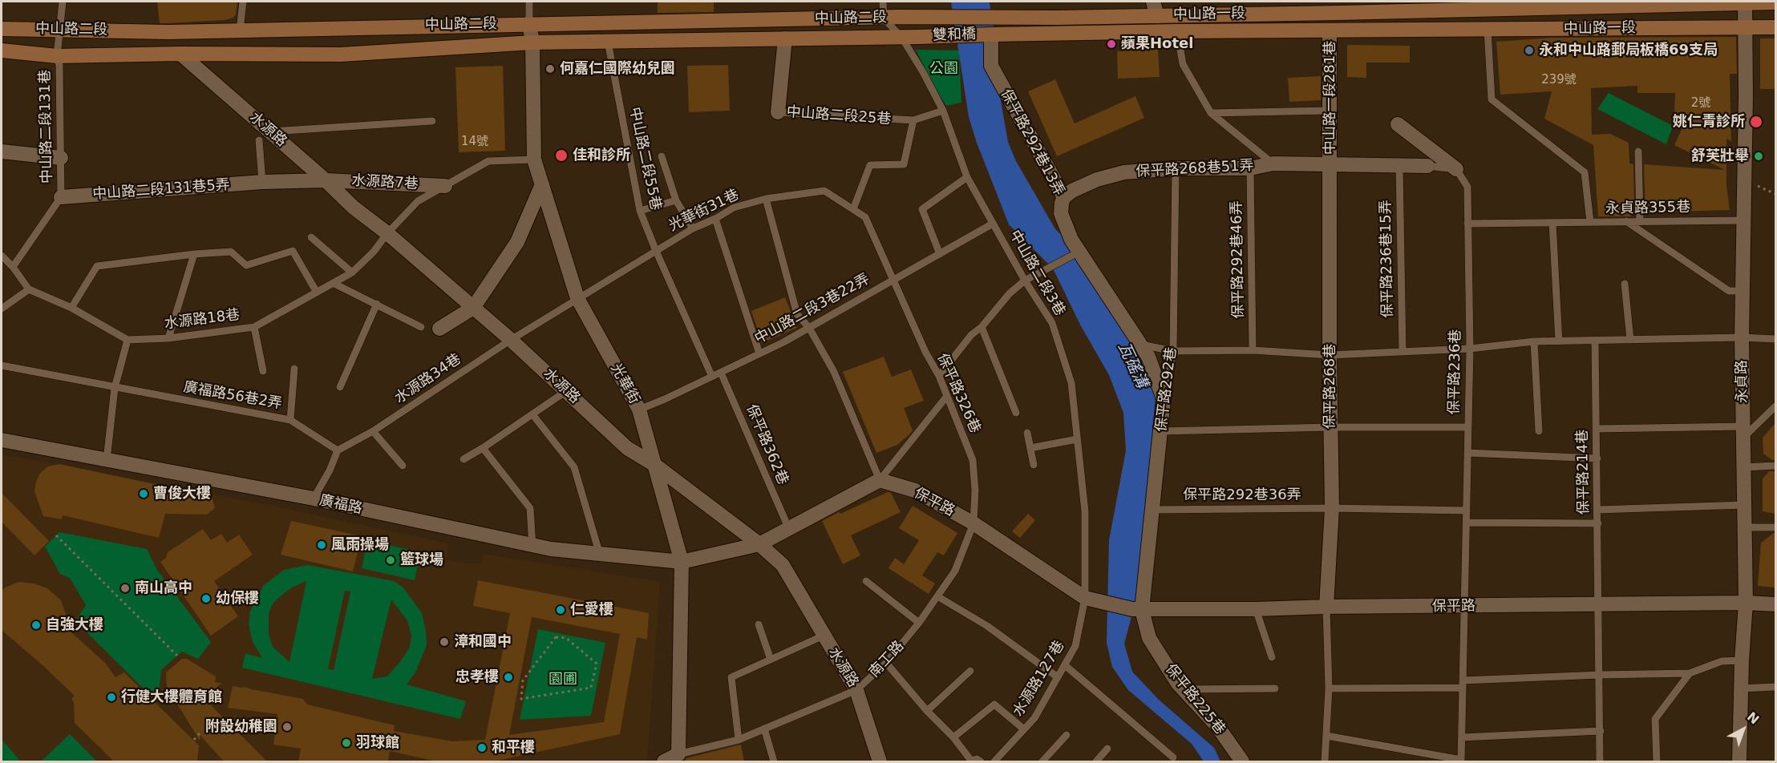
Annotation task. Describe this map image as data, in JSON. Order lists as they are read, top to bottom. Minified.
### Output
{"streets":{"street":["中山路一段","中山路二段","雙和橋","中山路一段281巷","中山路二段25巷","水源路","保平路292巷13弄","保平路268巷51弄","水源路7巷","中山路二段131巷5弄","永貞路","光華街","保平路268巷","保平路292巷","保平路","廣福路","南工路","保平路225巷"],"lane":["中山路二段131巷","中山路二段55巷","永貞路355巷","光華街31巷","保平路236巷15弄","保平路292巷46弄","中山路二段3巷","中山路二段3巷22弄","水源路18巷","保平路236巷","水源路34巷","保平路326巷","廣福路56巷2弄","保平路362巷","保平路214巷","保平路292巷36弄","水源路127巷"]},"crossings":[["中山路一段","雙和橋"],["中山路一段","中山路一段281巷"],["中山路一段","保平路292巷13弄"],["中山路一段","永貞路"],["中山路二段","雙和橋"],["中山路二段","中山路二段25巷"],["中山路二段","中山路二段131巷"],["中山路二段","水源路"],["中山路二段","中山路二段55巷"],["中山路二段","中山路二段3巷"],["中山路二段","光華街"],["雙和橋","保平路292巷13弄"],["中山路一段281巷","保平路268巷51弄"],["中山路一段281巷","保平路268巷"],["中山路二段25巷","中山路二段3巷"],["中山路二段131巷","中山路二段131巷5弄"],["水源路","水源路7巷"],["水源路","水源路18巷"],["水源路","水源路34巷"],["水源路","光華街"],["水源路","南工路"],["保平路292巷13弄","保平路268巷51弄"],["保平路292巷13弄","保平路292巷"],["中山路二段55巷","光華街31巷"],["中山路二段55巷","中山路二段3巷22弄"],["保平路268巷51弄","保平路236巷15弄"],["保平路268巷51弄","保平路292巷46弄"],["保平路268巷51弄","保平路268巷"],["保平路268巷51弄","保平路292巷"],["水源路7巷","中山路二段131巷5弄"],["水源路7巷","水源路18巷"],["永貞路355巷","保平路236巷"],["永貞路355巷","永貞路"],["光華街31巷","中山路二段3巷22弄"],["光華街31巷","水源路34巷"],["光華街31巷","光華街"],["光華街31巷","保平路326巷"],["中山路二段3巷","中山路二段3巷22弄"],["中山路二段3巷","保平路"],["中山路二段3巷","水源路127巷"],["中山路二段3巷22弄","光華街"],["中山路二段3巷22弄","保平路326巷"],["中山路二段3巷22弄","保平路362巷"],["水源路18巷","光華街"],["保平路236巷","保平路292巷36弄"],["保平路236巷","保平路"],["水源路34巷","光華街"],["水源路34巷","廣福路56巷2弄"],["永貞路","保平路"],["光華街","廣福路"],["光華街","南工路"],["保平路268巷","保平路292巷36弄"],["保平路268巷","保平路"],["保平路292巷","保平路292巷36弄"],["保平路292巷","保平路"],["保平路292巷","保平路225巷"],["保平路326巷","保平路"],["保平路326巷","南工路"],["保平路214巷","保平路"],["保平路","南工路"],["保平路","水源路127巷"],["保平路","保平路225巷"]],"water":["瓦磘溝"],"parks":["公園","園圃"],"places":["蘋果Hotel","永和中山路郵局板橋69支局","何嘉仁國際幼兒園","姚仁青診所","佳和診所","舒芙壯舉","曹俊大樓","風雨操場","籃球場","南山高中","幼保樓","仁愛樓","自強大樓","漳和國中","忠孝樓","行健大樓體育館","附設幼稚園","羽球館","和平樓"],"house_numbers":["239號","2號","14號"],"north":"top right"}
